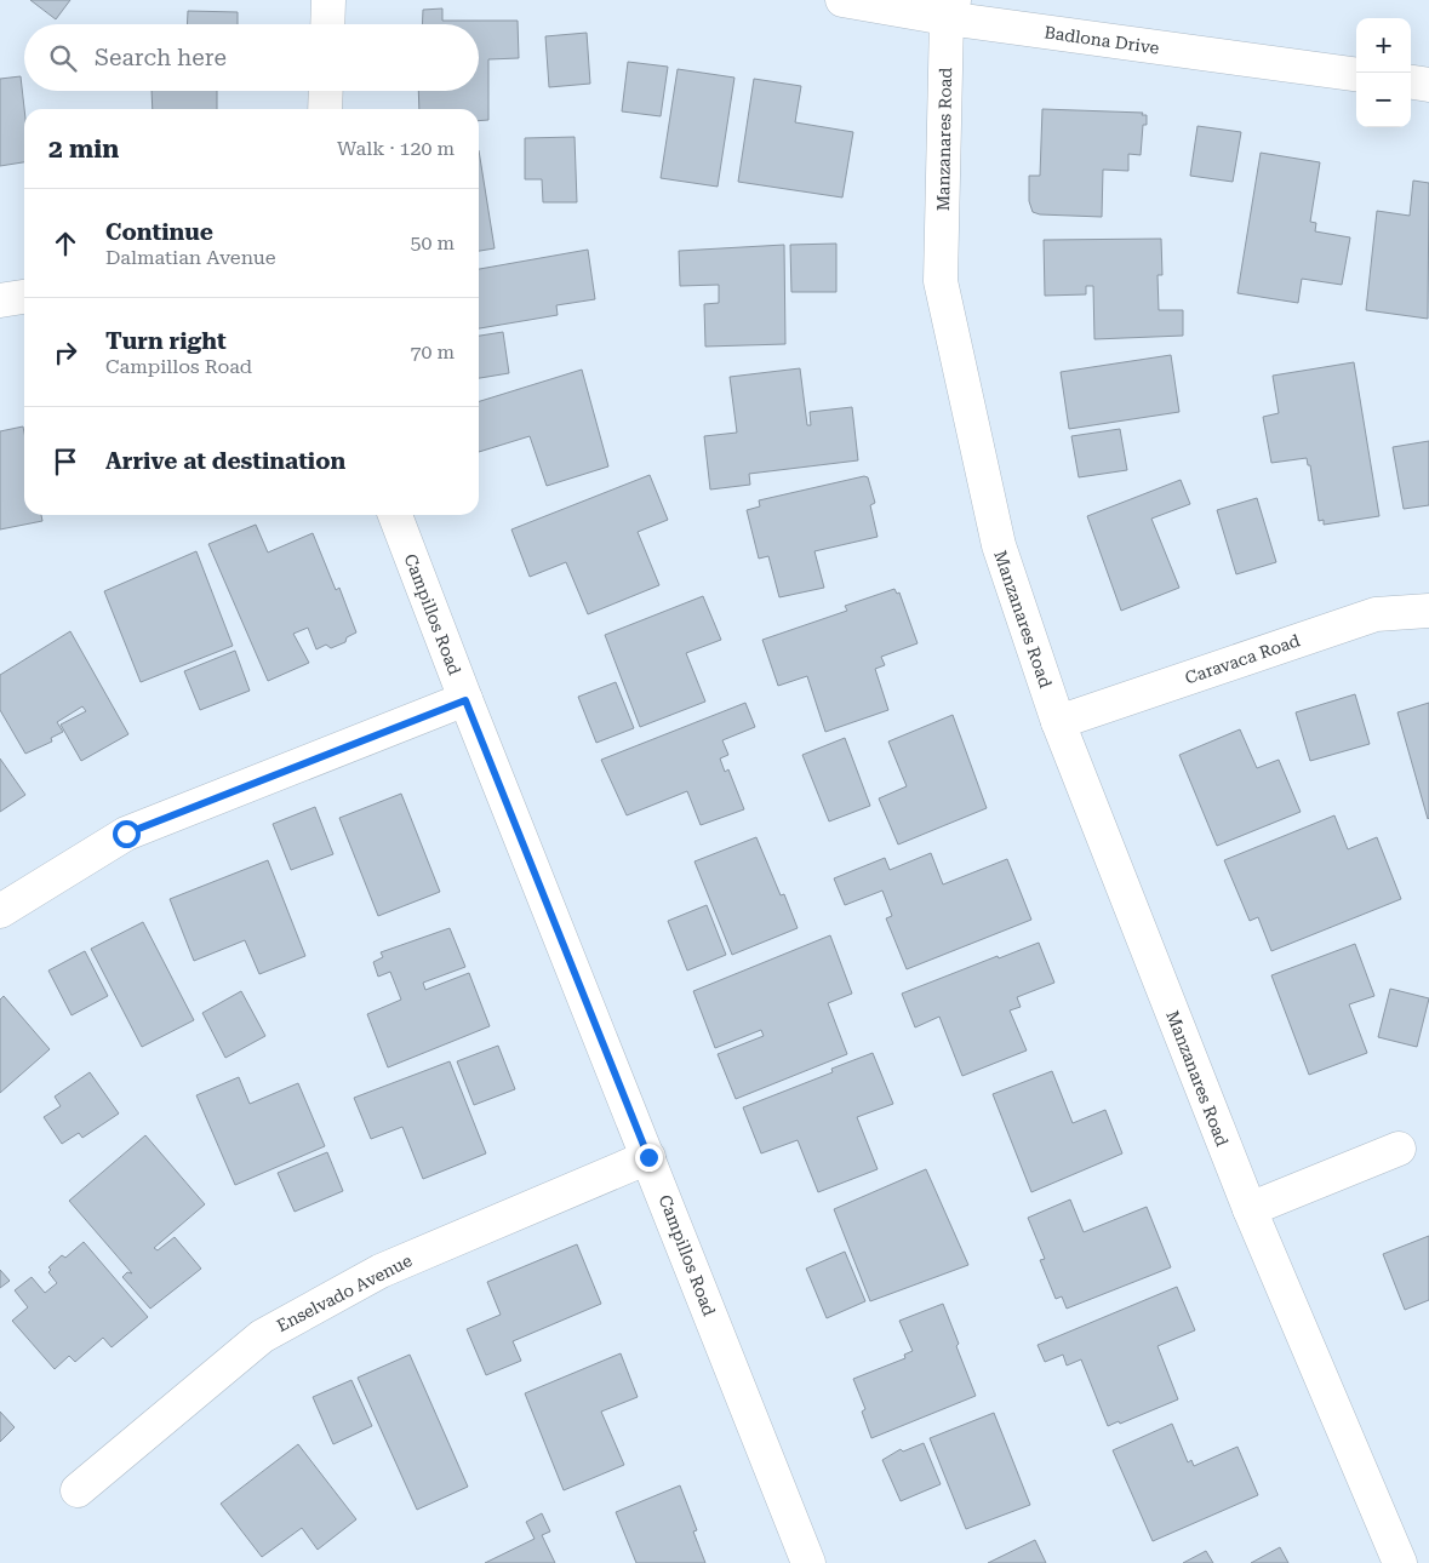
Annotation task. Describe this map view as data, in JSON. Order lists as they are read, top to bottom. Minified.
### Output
{"streets":{"street":["Badlona Drive","Manzanares Road","Campillos Road","Caravaca Road","Enselvado Avenue"]},"crossings":[["Badlona Drive","Manzanares Road"],["Manzanares Road","Caravaca Road"],["Campillos Road","Enselvado Avenue"]],"page":{"map_buttons":["+","−"],"search":"Search here","heading":["2 min","Walk · 120 m"],"list":[["Continue","Dalmatian Avenue","50 m"],["Turn right","Campillos Road","70 m"],"Arrive at destination"]}}
